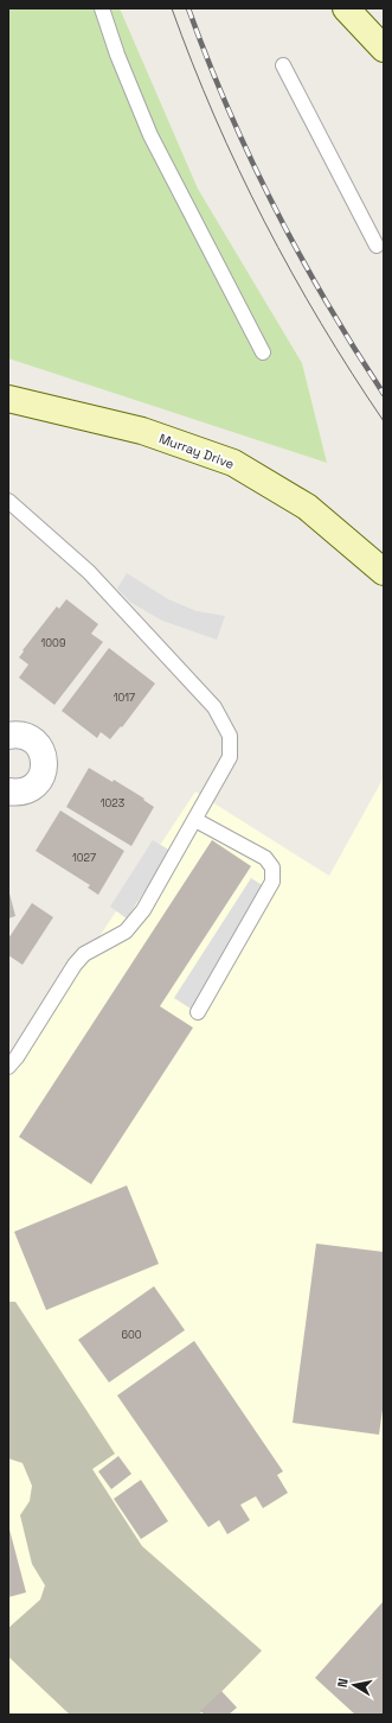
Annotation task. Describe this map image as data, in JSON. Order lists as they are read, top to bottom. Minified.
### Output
{"streets":{"street":["Murray Drive"]},"house_numbers":["1009","1017","1023","1027","600"],"north":"left"}
